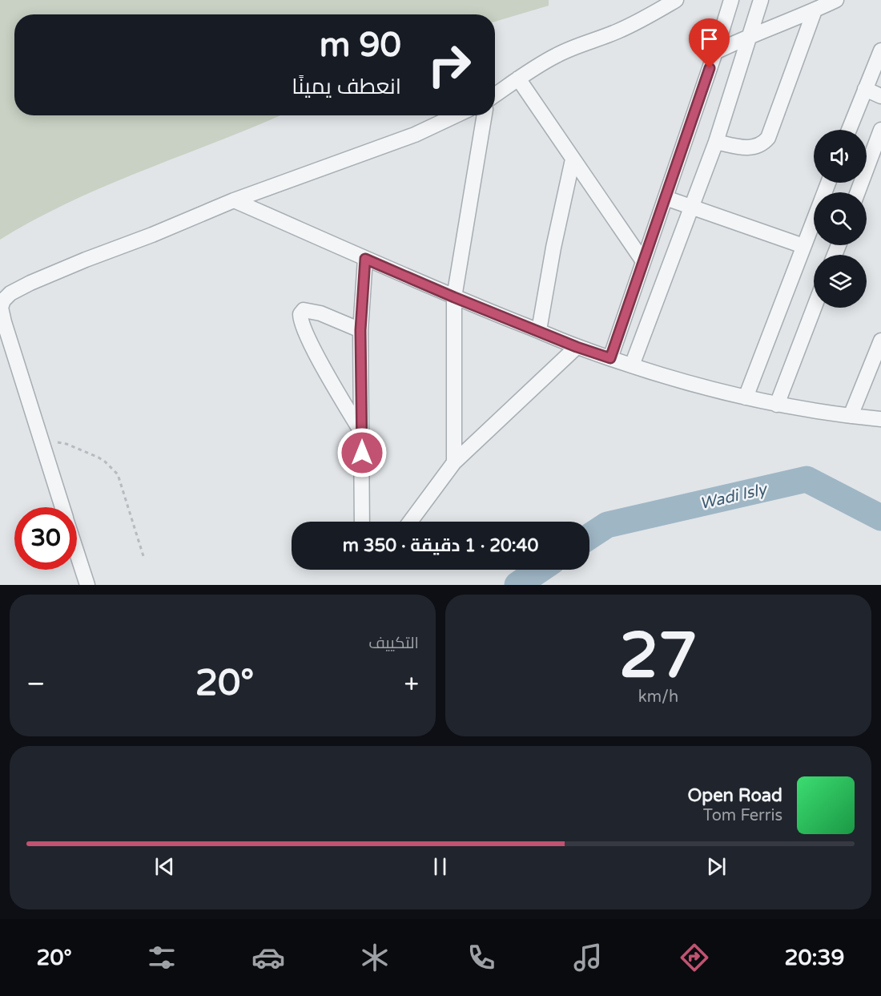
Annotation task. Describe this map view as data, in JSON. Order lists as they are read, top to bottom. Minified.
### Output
{"water":["Wadi Isly"],"page":{"turn":["90 m","انعطف يمينًا"],"limit":"30","trip":"20:40 · 1 دقيقة · 350 m","tile":[["27","km/h"],"التكييف"],"heat":["−","20°","+"],"song":["Open Road","Tom Ferris"],"tabs":["20:39","20°"]}}
